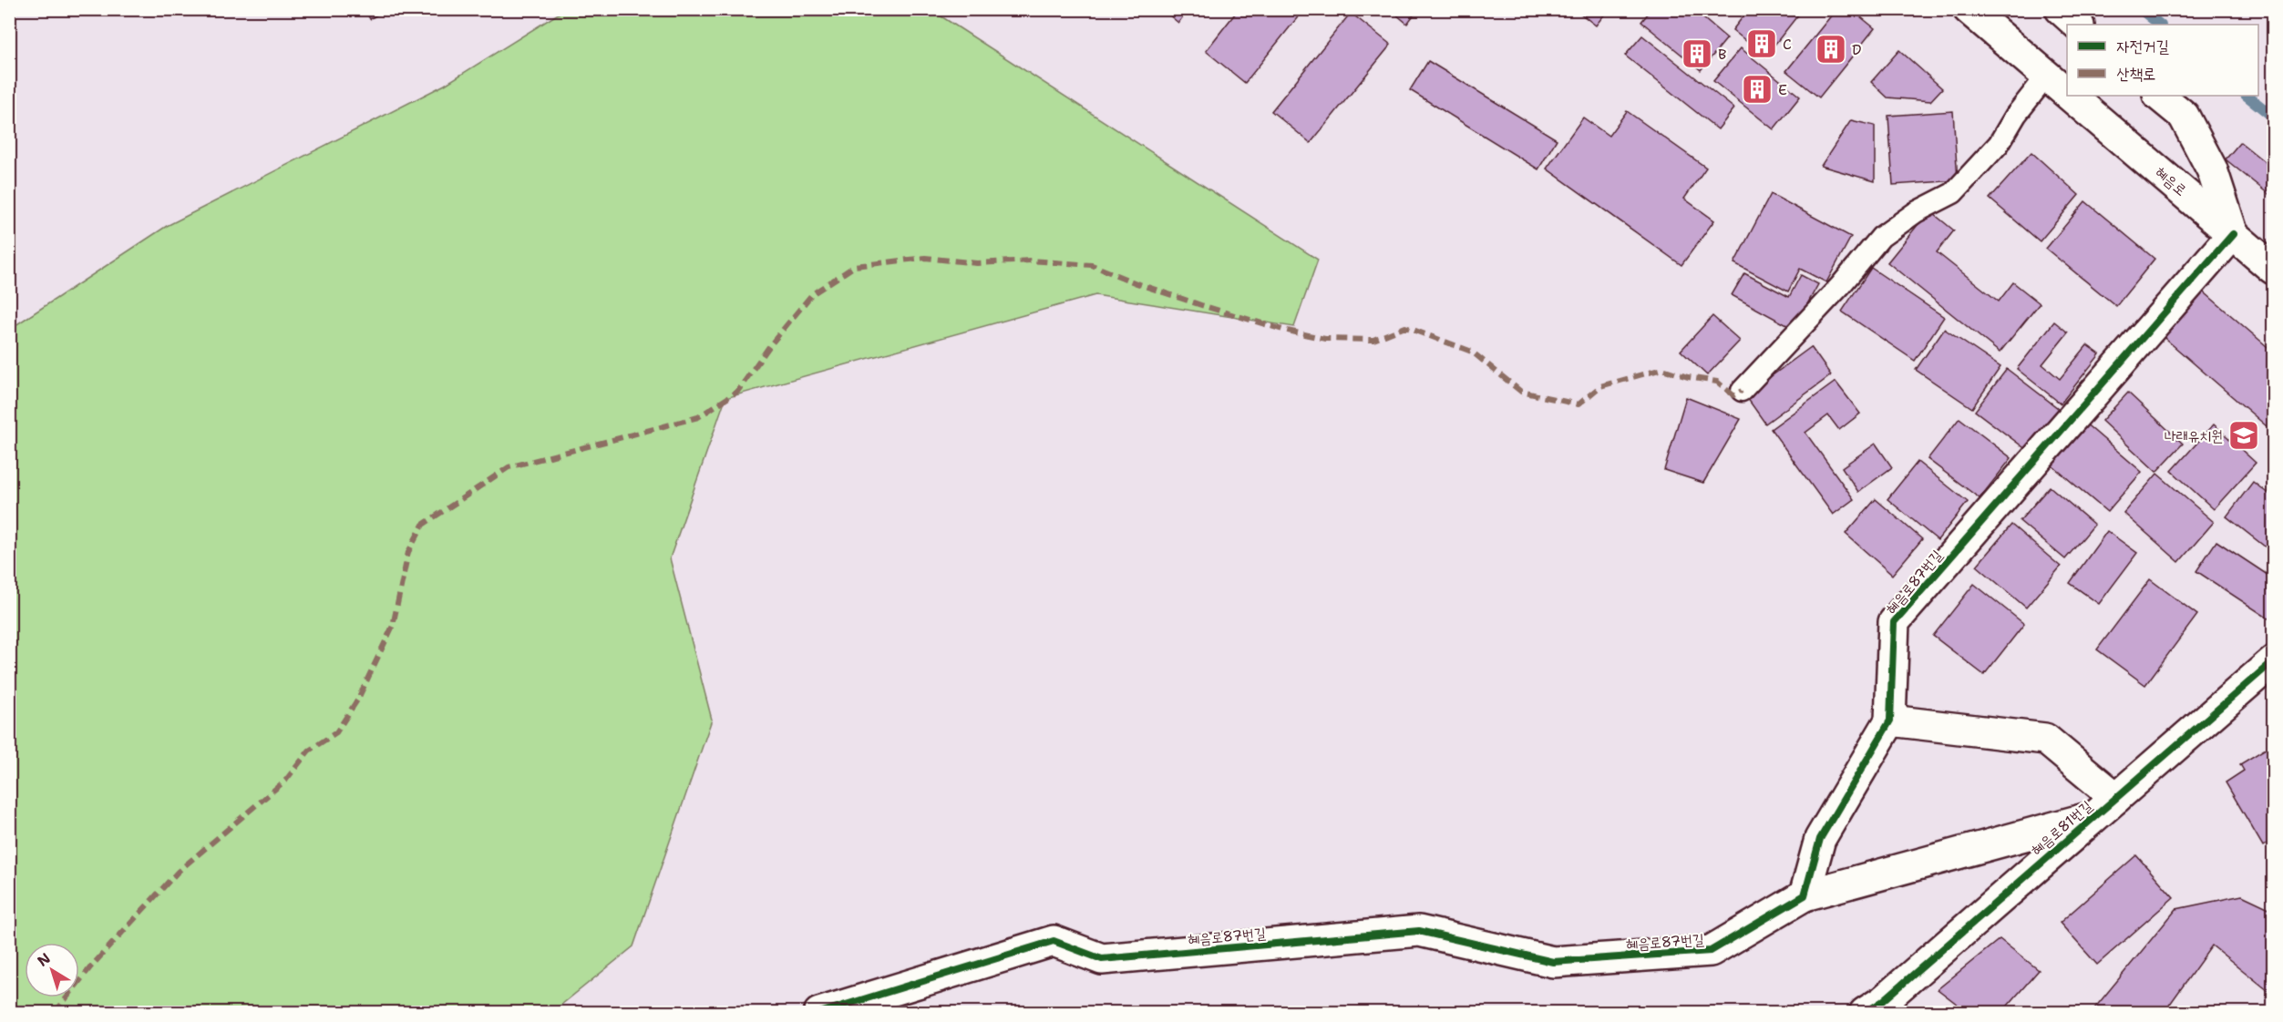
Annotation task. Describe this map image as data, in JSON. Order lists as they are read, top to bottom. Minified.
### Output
{"streets":{"street":["혜음로","혜음로87번길","혜음로81번길"]},"crossings":[["혜음로","혜음로87번길"]],"places":{"building":["C","D","B","E"],"school or university":["나래유치원"]},"legend":["자전거길","산책로"],"north":"top left"}
